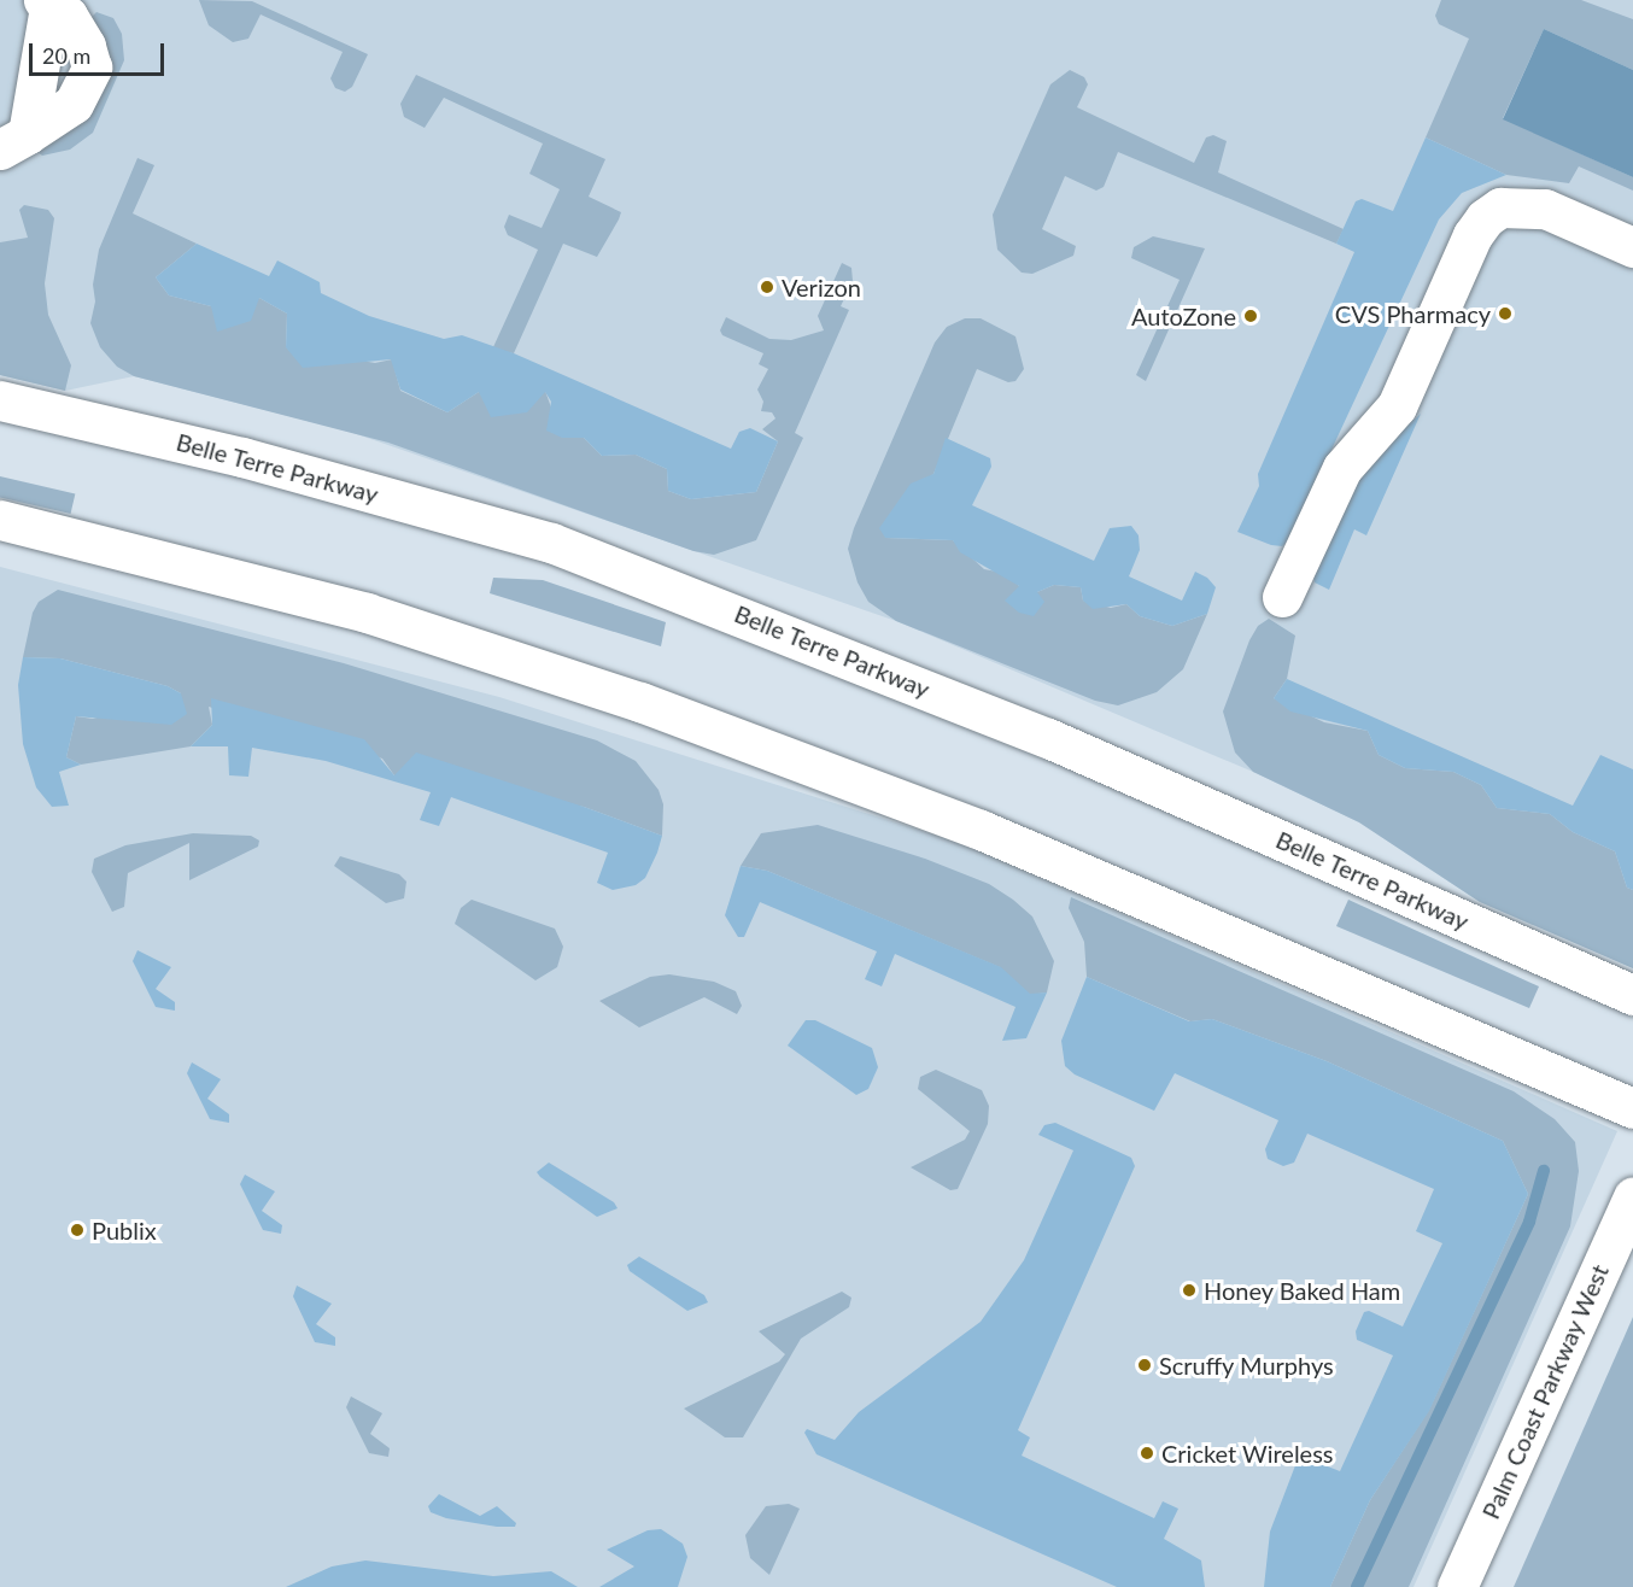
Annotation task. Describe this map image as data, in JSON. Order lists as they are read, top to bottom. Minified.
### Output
{"streets":{"main road":["Belle Terre Parkway","Palm Coast Parkway West"]},"places":["Verizon","CVS Pharmacy","AutoZone","Publix","Honey Baked Ham","Scruffy Murphys","Cricket Wireless"],"scale_bar":"20 m"}
